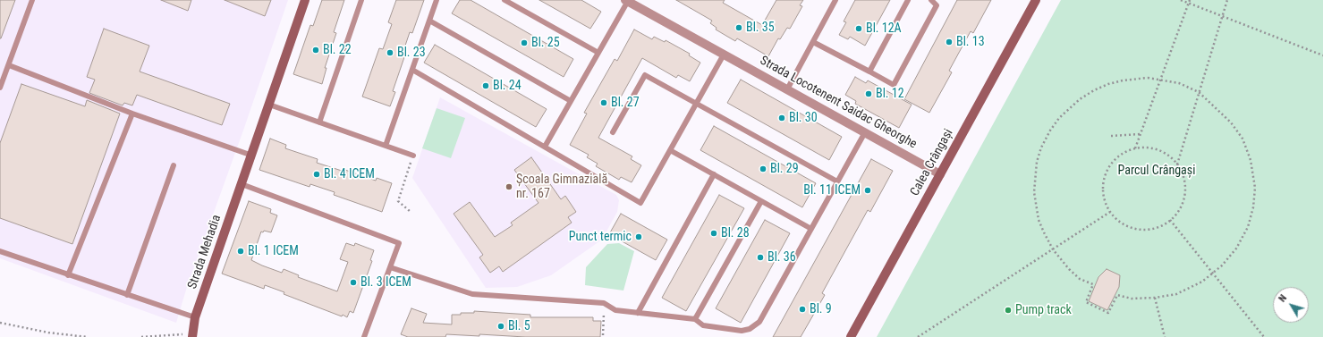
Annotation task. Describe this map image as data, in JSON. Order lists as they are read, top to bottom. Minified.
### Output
{"streets":{"street":["Strada Locotenent Saidac Gheorghe","Calea Crângași","Strada Mehadia"]},"crossings":[["Strada Locotenent Saidac Gheorghe","Calea Crângași"]],"parks":["Parcul Crângași"],"places":["Bl. 35","Bl. 12A","Bl. 13","Bl. 25","Bl. 22","Bl. 23","Bl. 24","Bl. 12","Bl. 27","Bl. 30","Bl. 29","Bl. 4 ICEM","Școala Gimnazială nr. 167","Bl. 11 ICEM","Bl. 28","Punct termic","Bl. 1 ICEM","Bl. 36","Bl. 3 ICEM","Bl. 9","Pump track","Bl. 5"],"north":"top left"}
